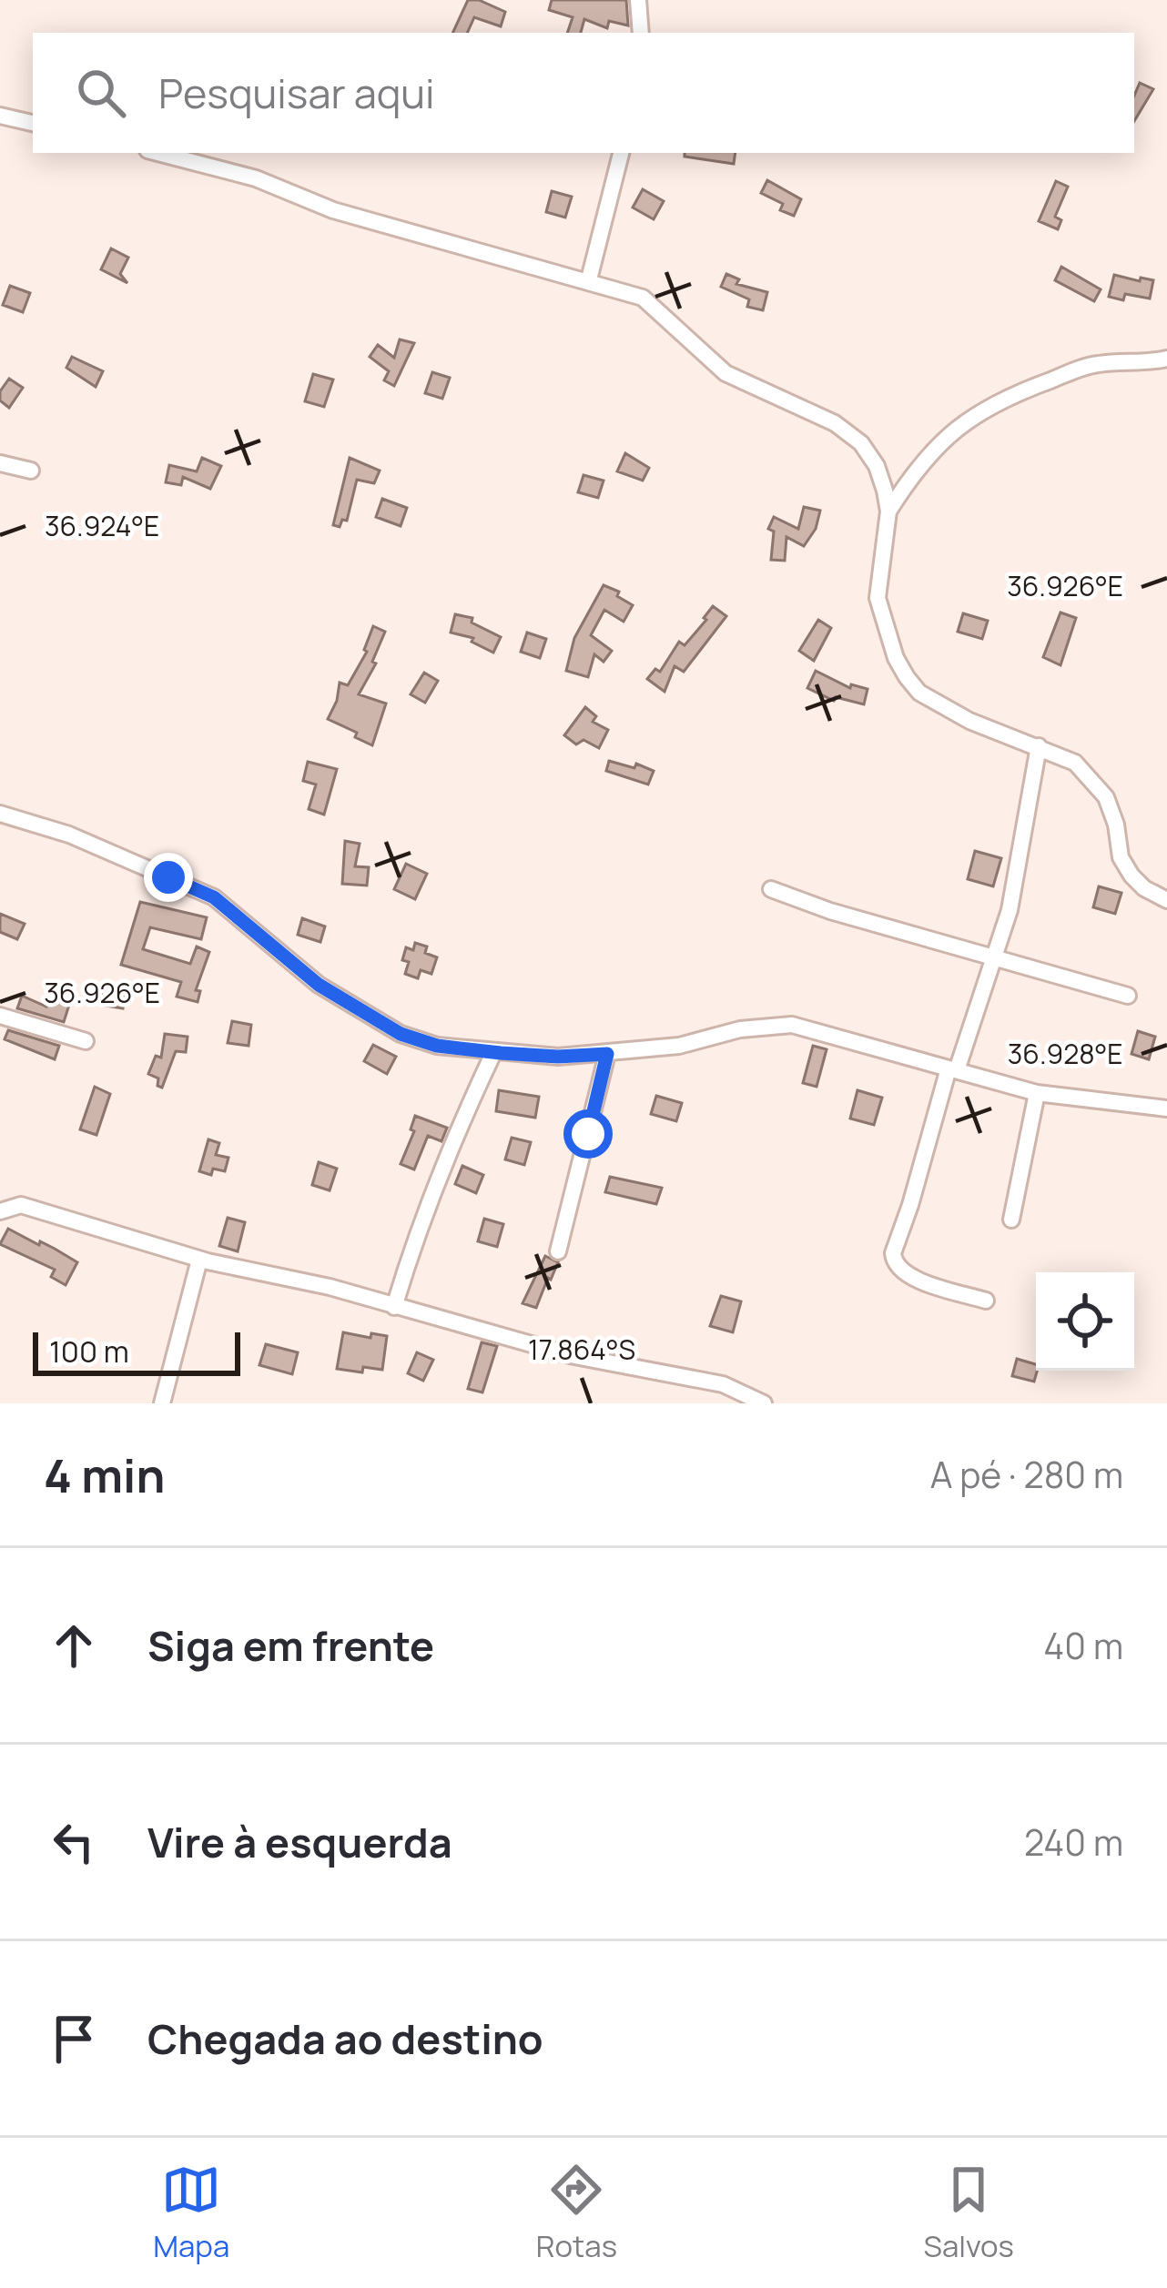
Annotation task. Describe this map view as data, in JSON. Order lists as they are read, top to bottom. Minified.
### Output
{"scale_bar":"100 m","page":{"search":"Pesquisar aqui","scale":"100 m","heading":["4 min","A pé · 280 m"],"list":[["Siga em frente","40 m"],["Vire à esquerda","240 m"],"Chegada ao destino"],"nav":["Mapa","Rotas","Salvos"]},"coordinates":["36.924°E","36.926°E","36.928°E","17.864°S"]}
